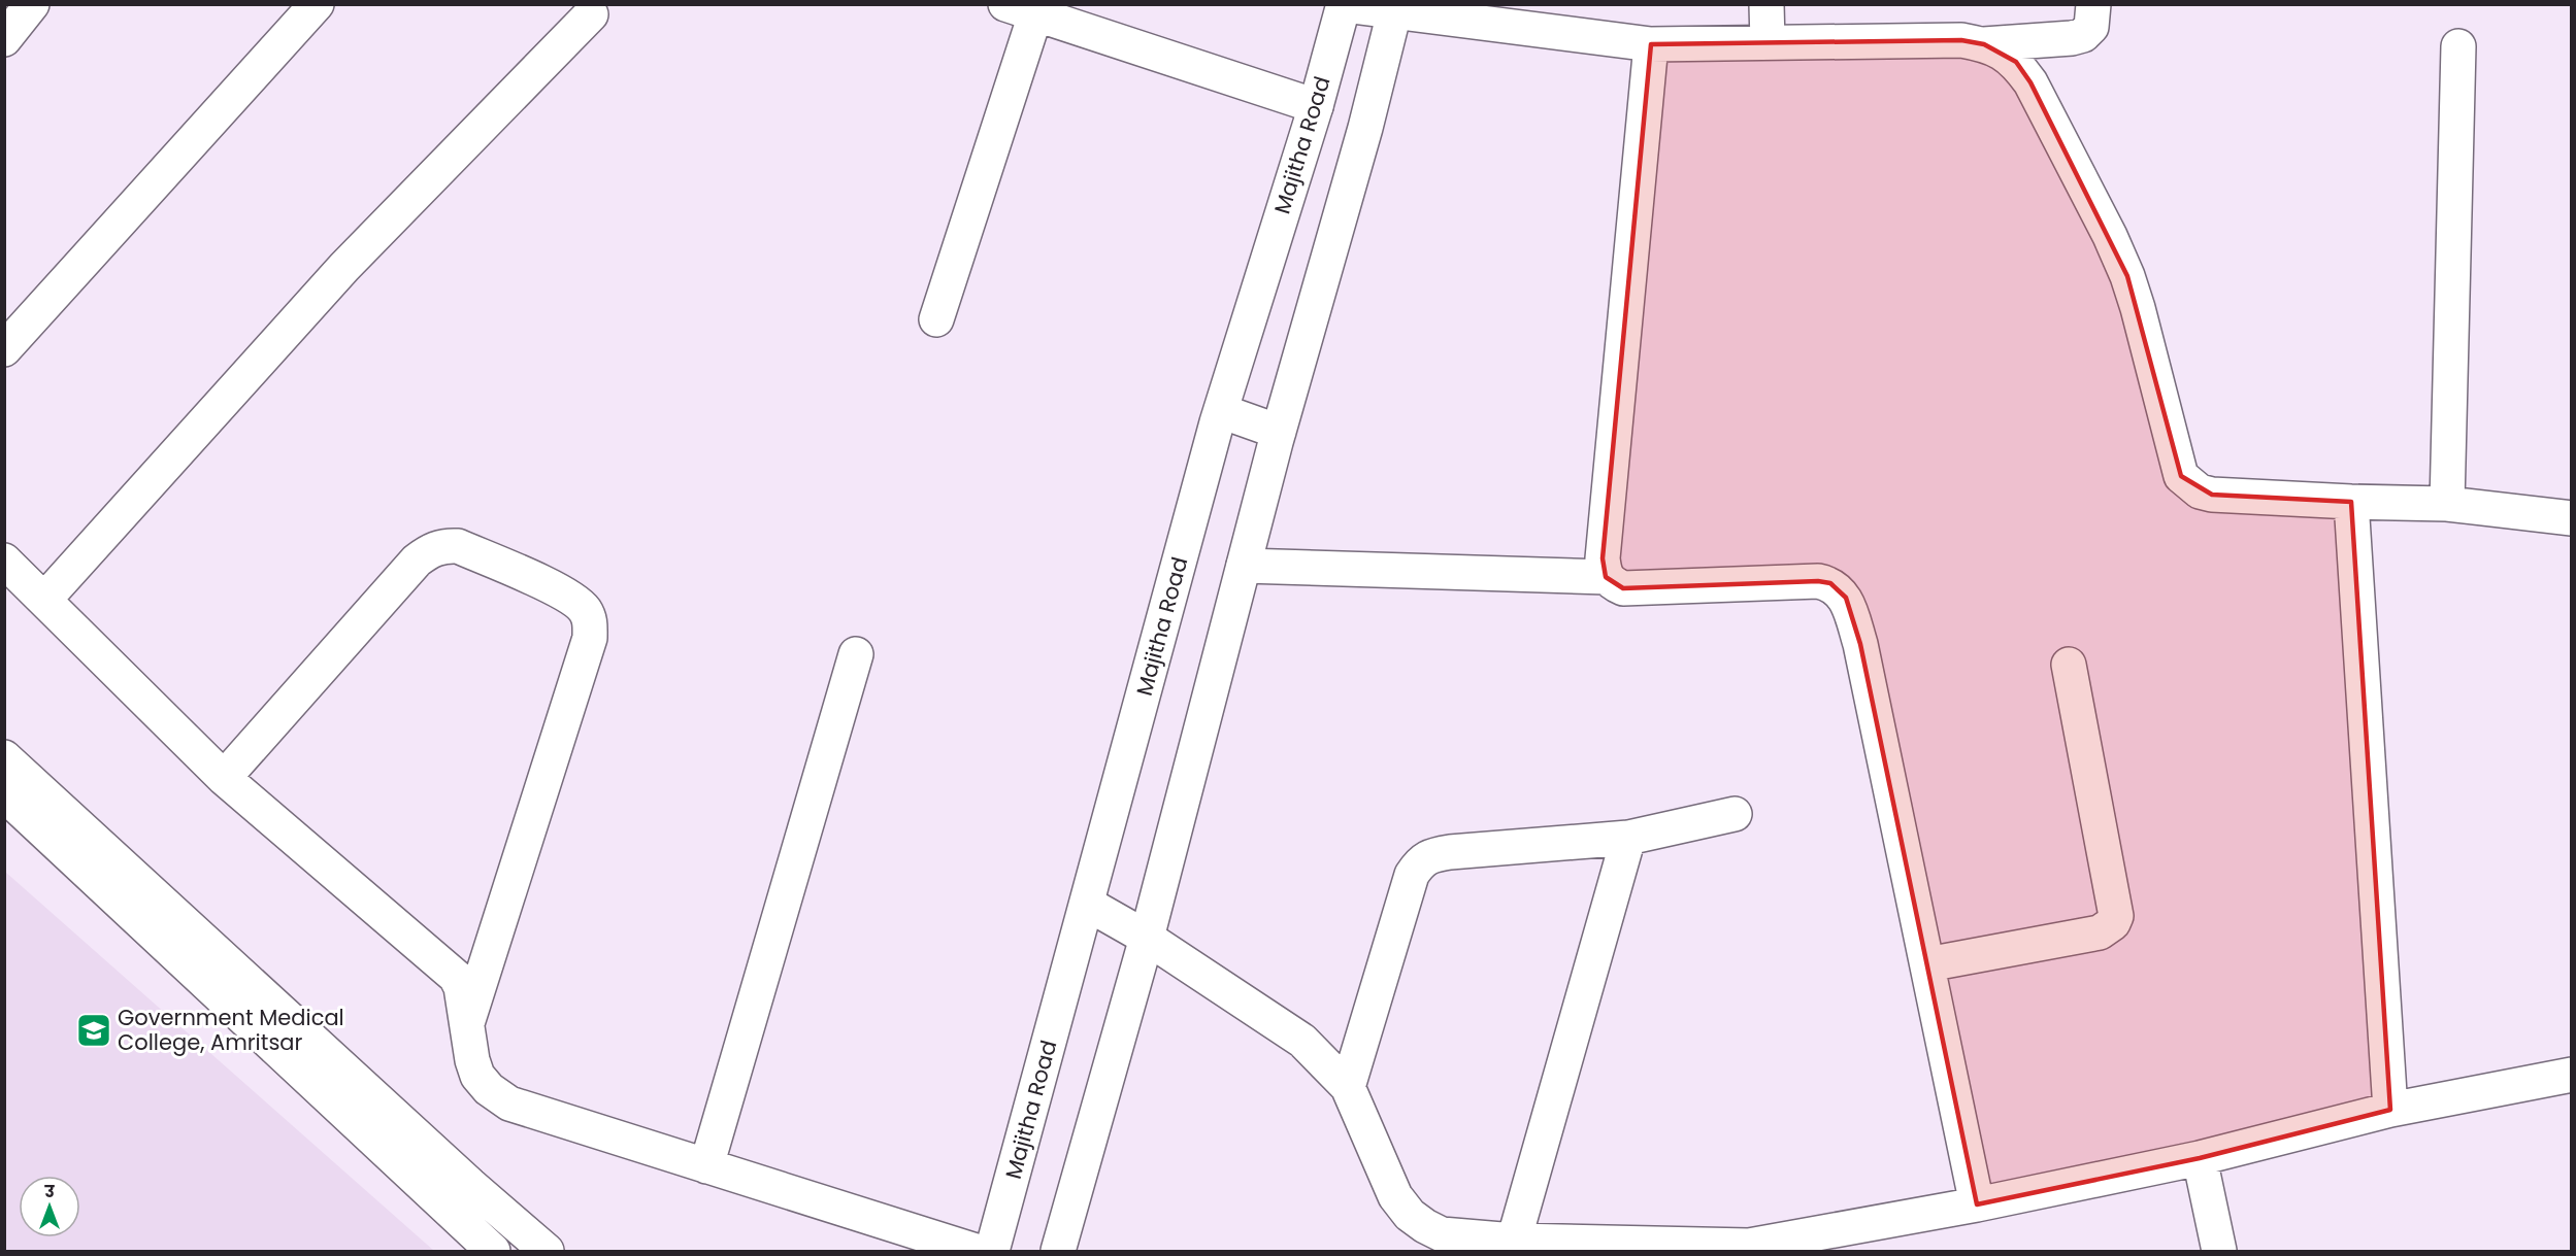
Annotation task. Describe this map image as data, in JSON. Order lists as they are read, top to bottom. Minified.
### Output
{"streets":{"street":["Majitha Road"]},"places":{"school or university":["Government Medical College, Amritsar"]},"north":"top"}
